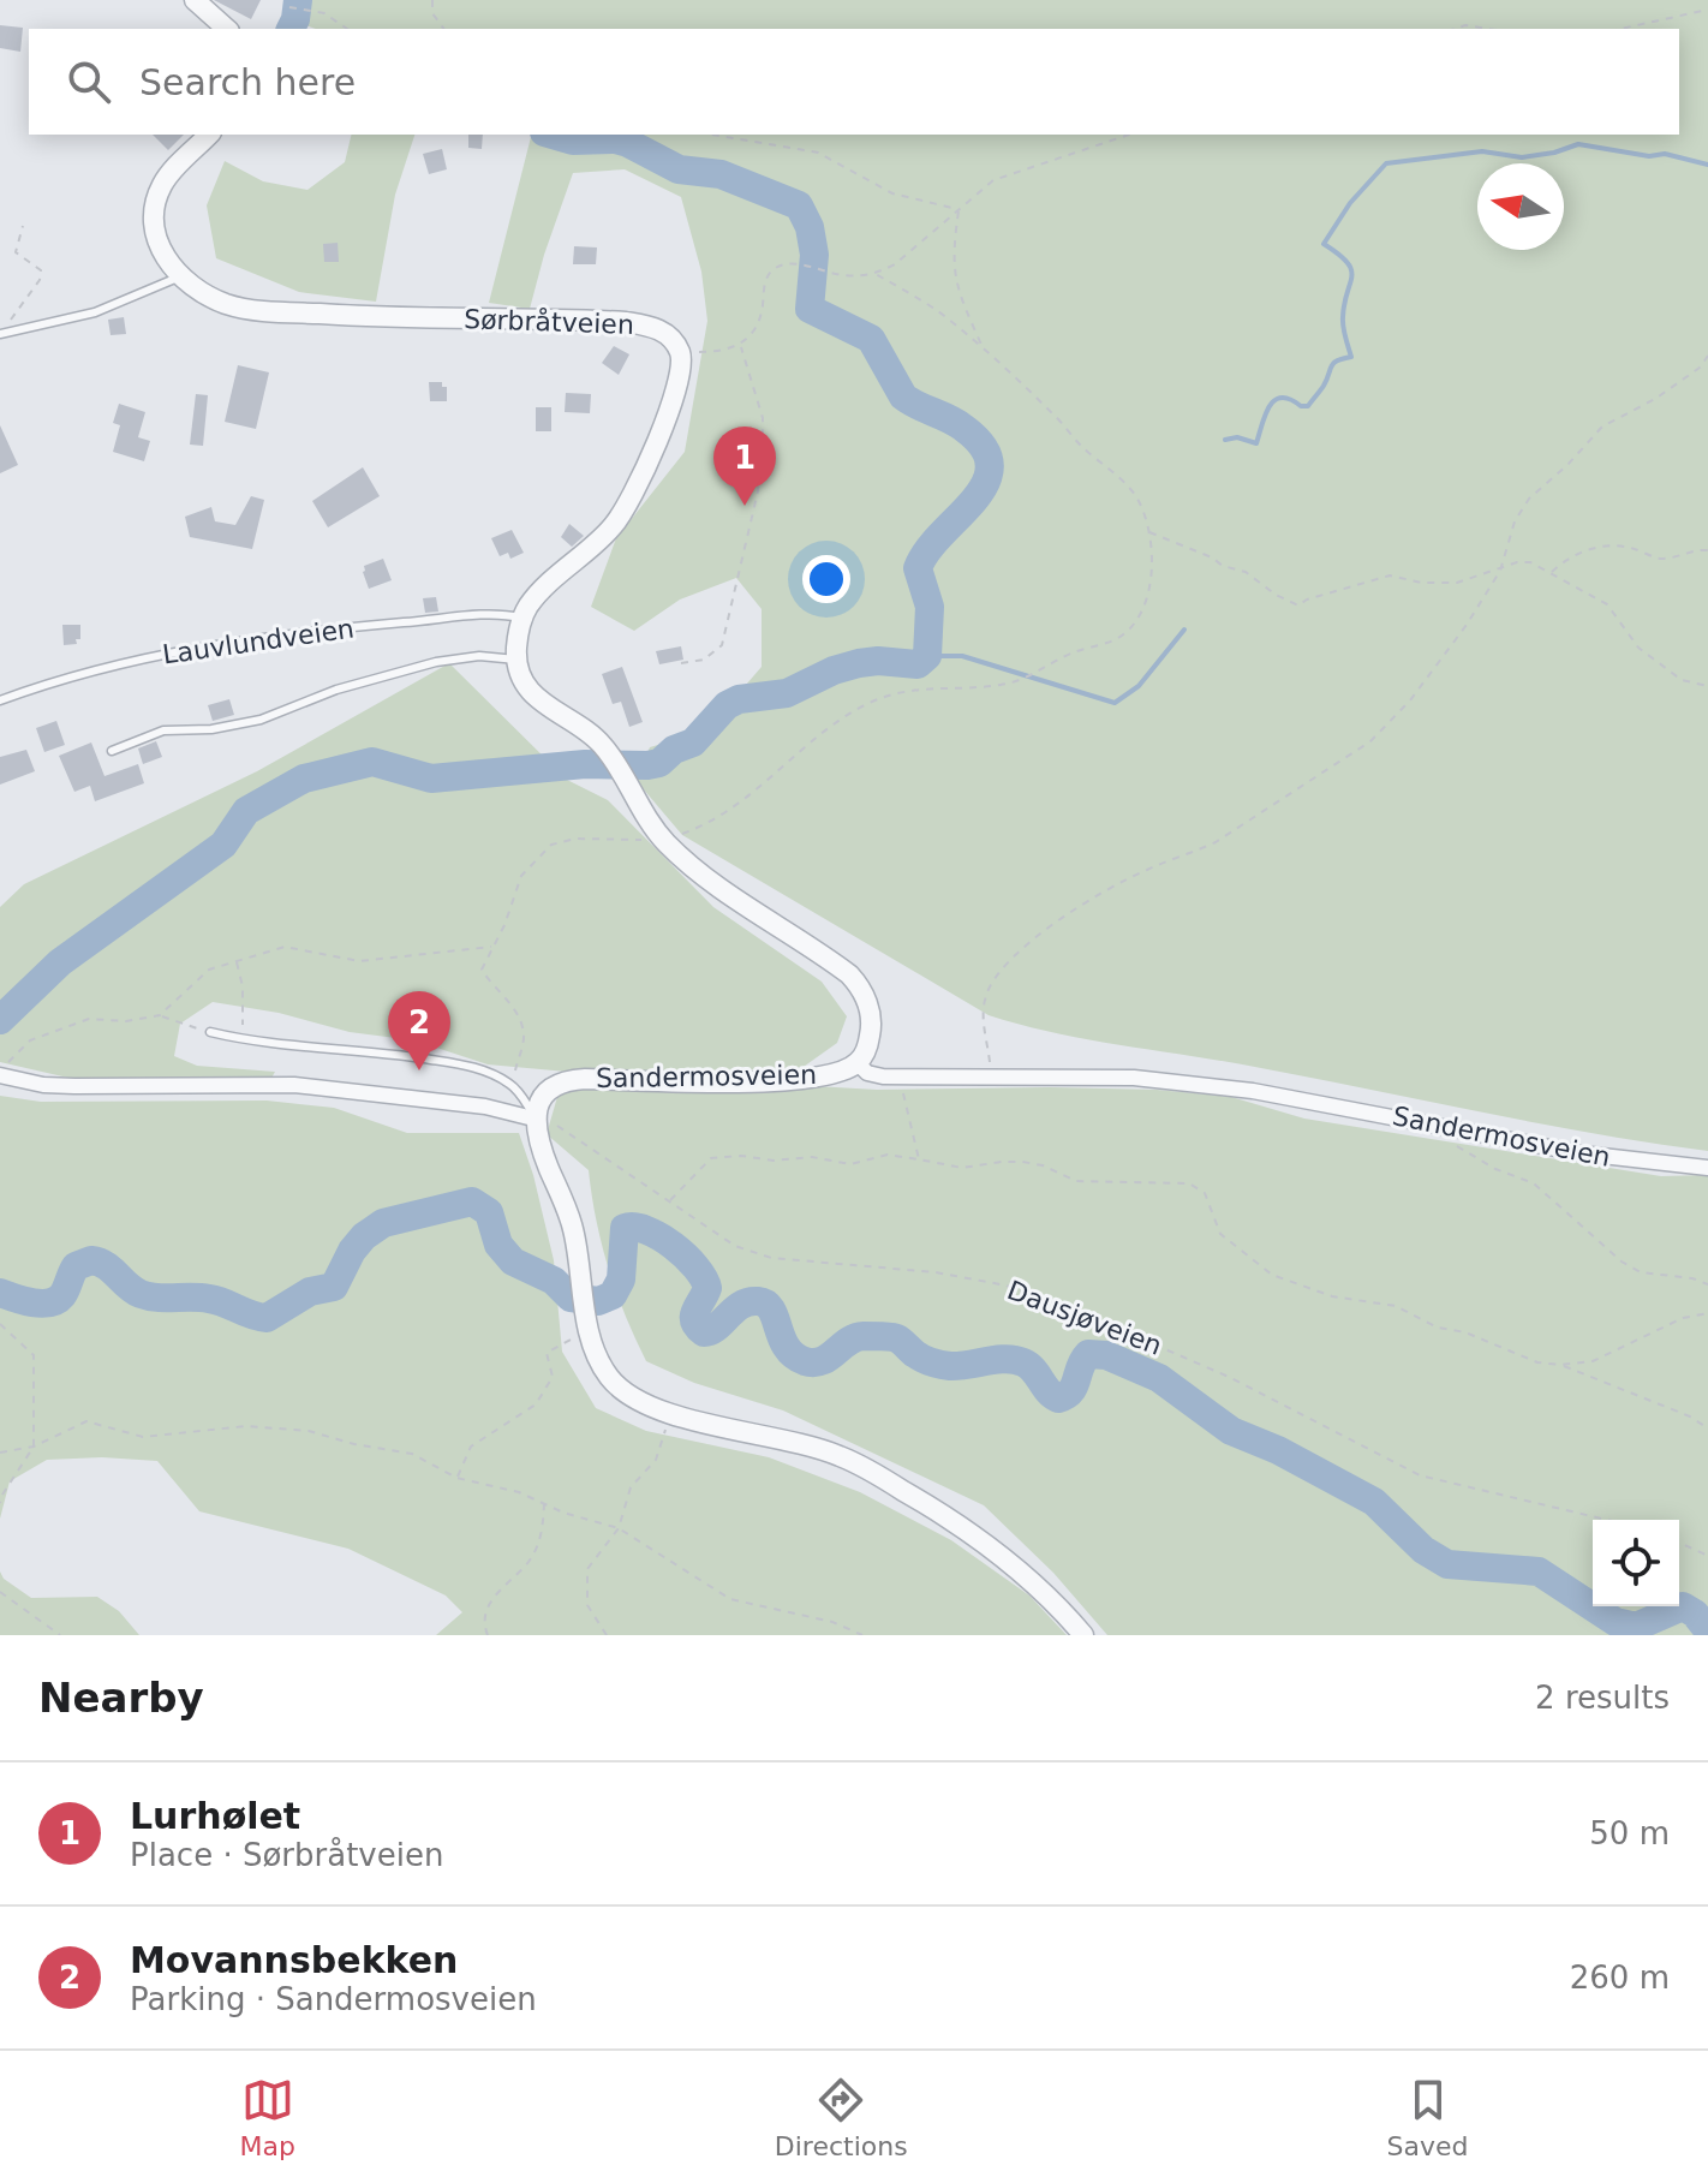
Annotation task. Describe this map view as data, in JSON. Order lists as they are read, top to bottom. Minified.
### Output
{"streets":{"street":["Sørbråtveien","Sandermosveien"],"lane":["Lauvlundveien"],"path":["Dausjøveien"]},"crossings":[["Sørbråtveien","Lauvlundveien"],["Sandermosveien","Dausjøveien"]],"north":"left","page":{"search":"Search here","pins":["1","2"],"heading":["Nearby","2 results"],"list":[{"mark":"1","name":"Lurhølet","note":"Place · Sørbråtveien","value":"50 m"},{"mark":"2","name":"Movannsbekken","note":"Parking · Sandermosveien","value":"260 m"}],"nav":["Map","Directions","Saved"]}}
